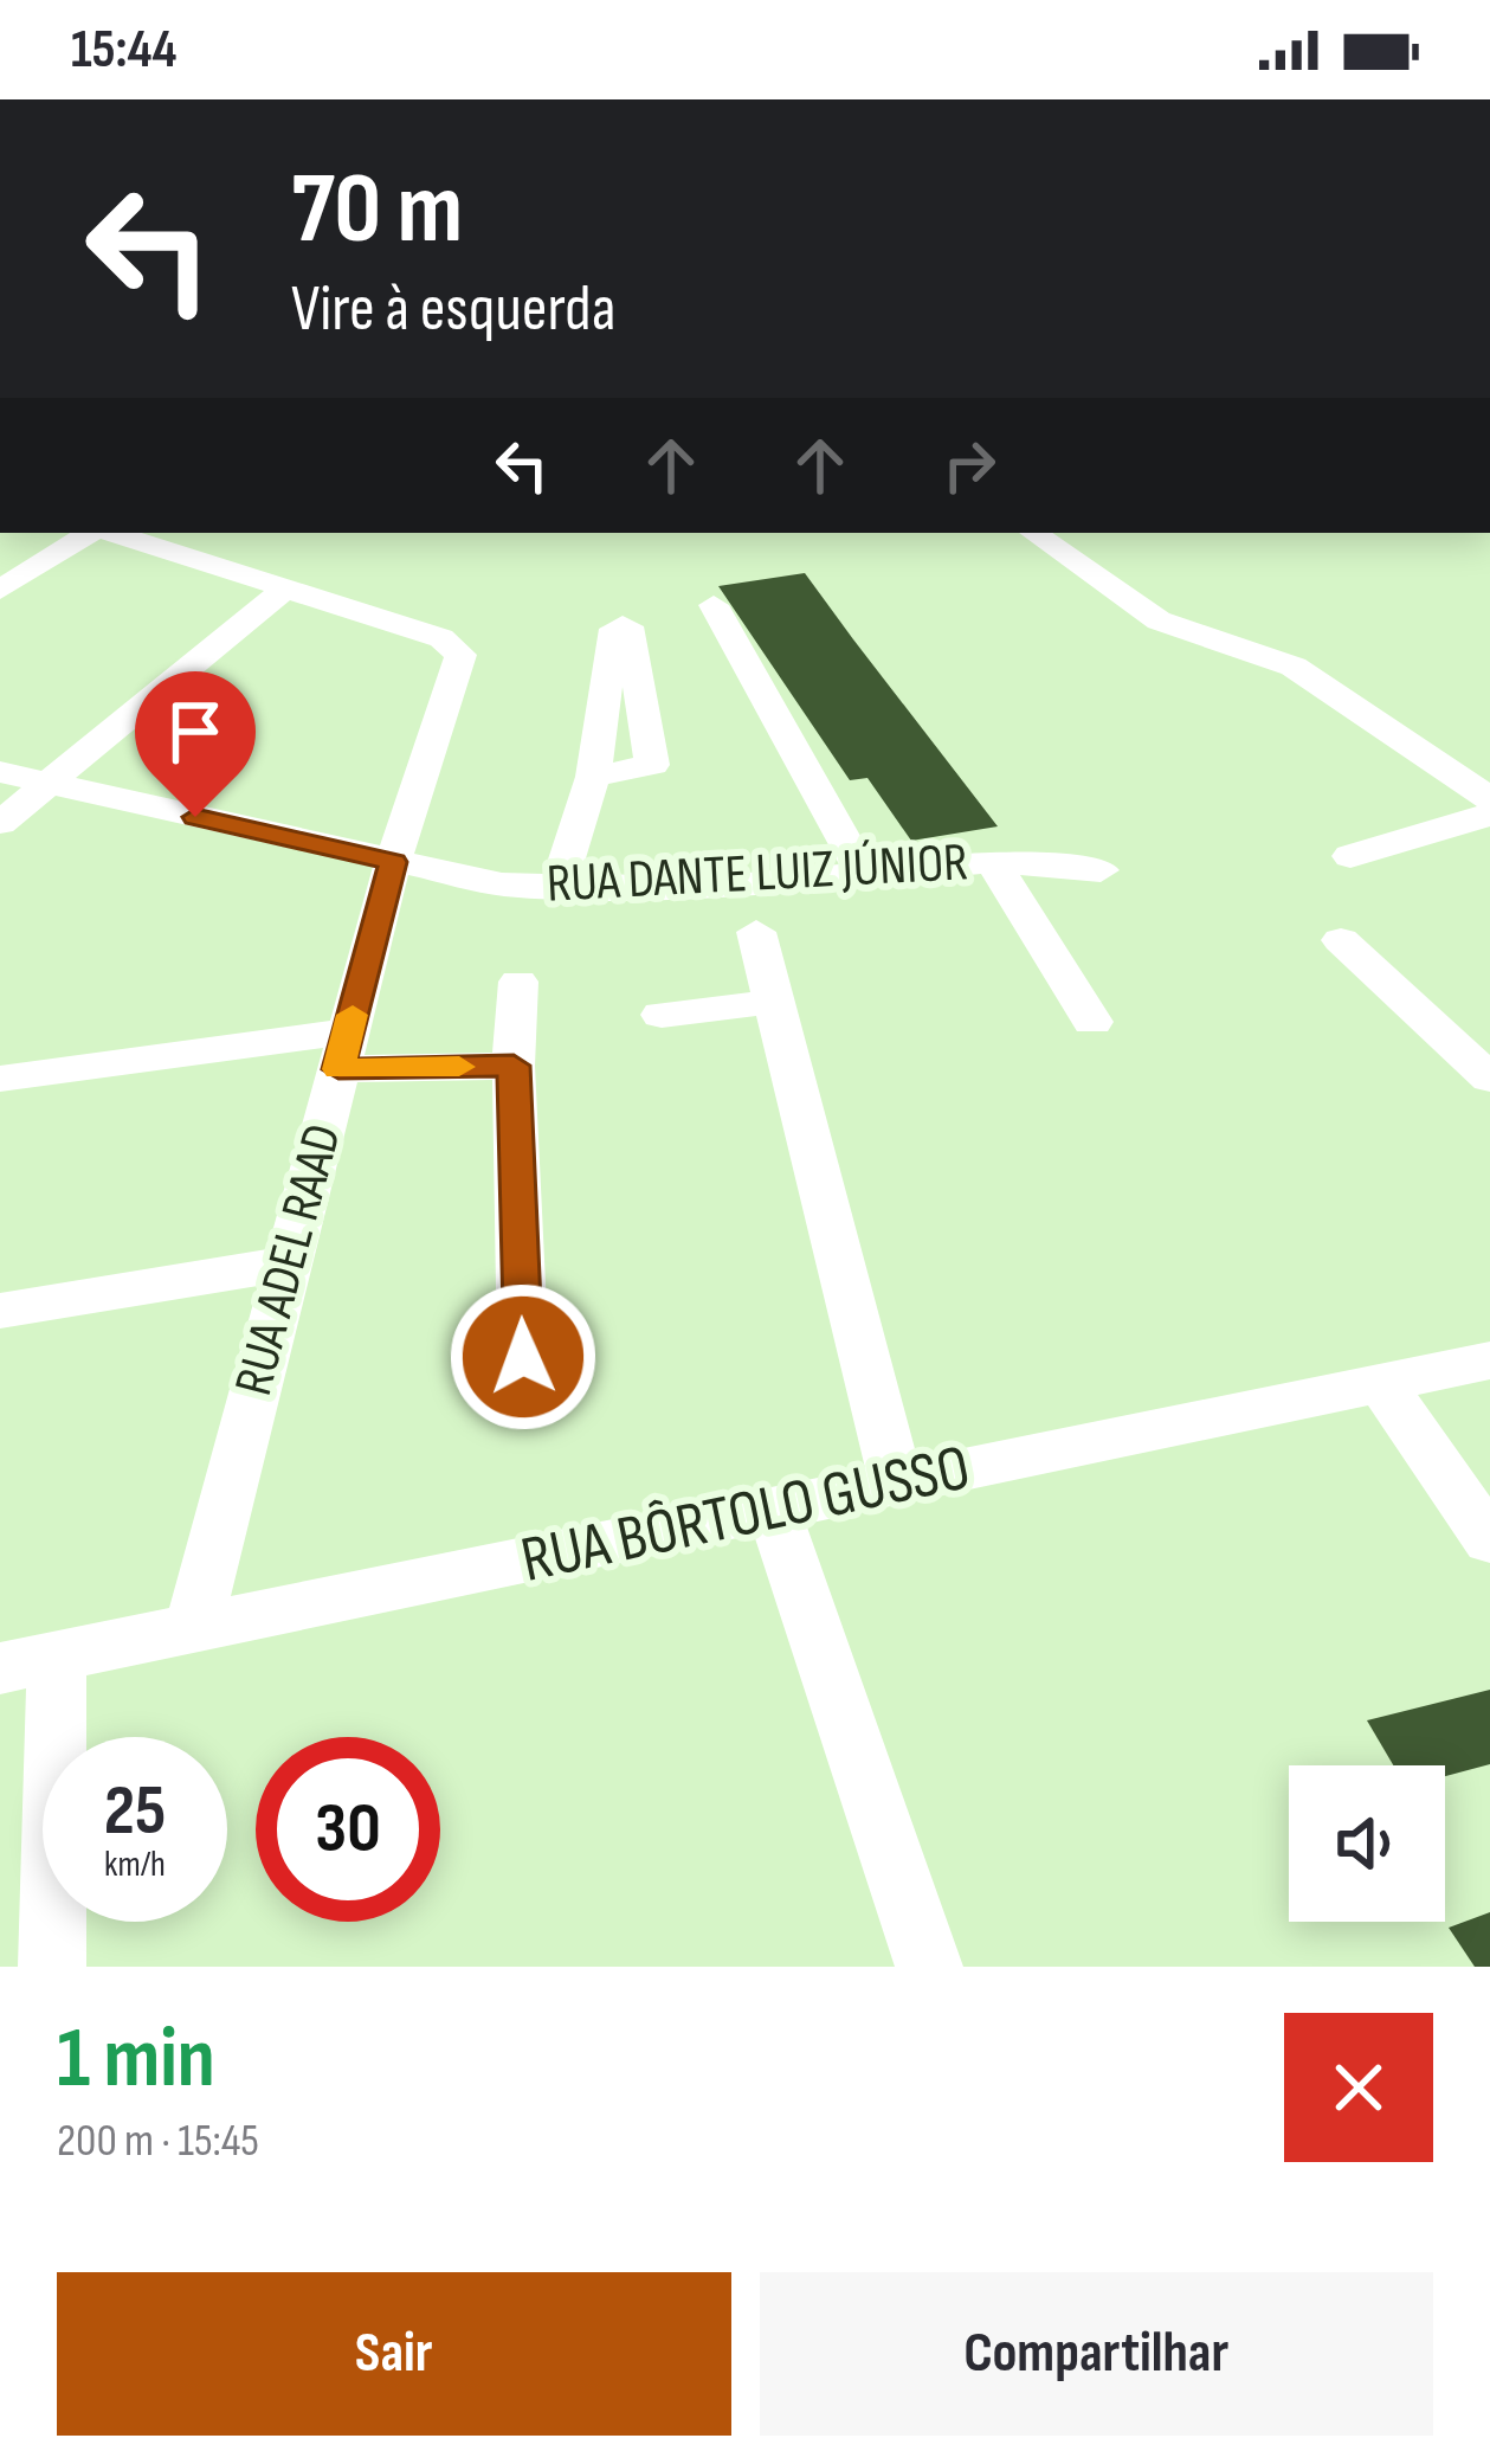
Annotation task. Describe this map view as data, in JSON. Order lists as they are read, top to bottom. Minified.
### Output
{"streets":{"street":["RUA DANTE LUIZ JÚNIOR","RUA ADEL RAAD","RUA BÔRTOLO GUSSO"]},"crossings":[["RUA DANTE LUIZ JÚNIOR","RUA ADEL RAAD"],["RUA ADEL RAAD","RUA BÔRTOLO GUSSO"]],"page":{"status":"15:44","turn":["70 m","Vire à esquerda"],"speed":"25 km/h","limit":"30","heading":["1 min","200 m · 15:45"],"buttons":["Sair","Compartilhar"]}}
